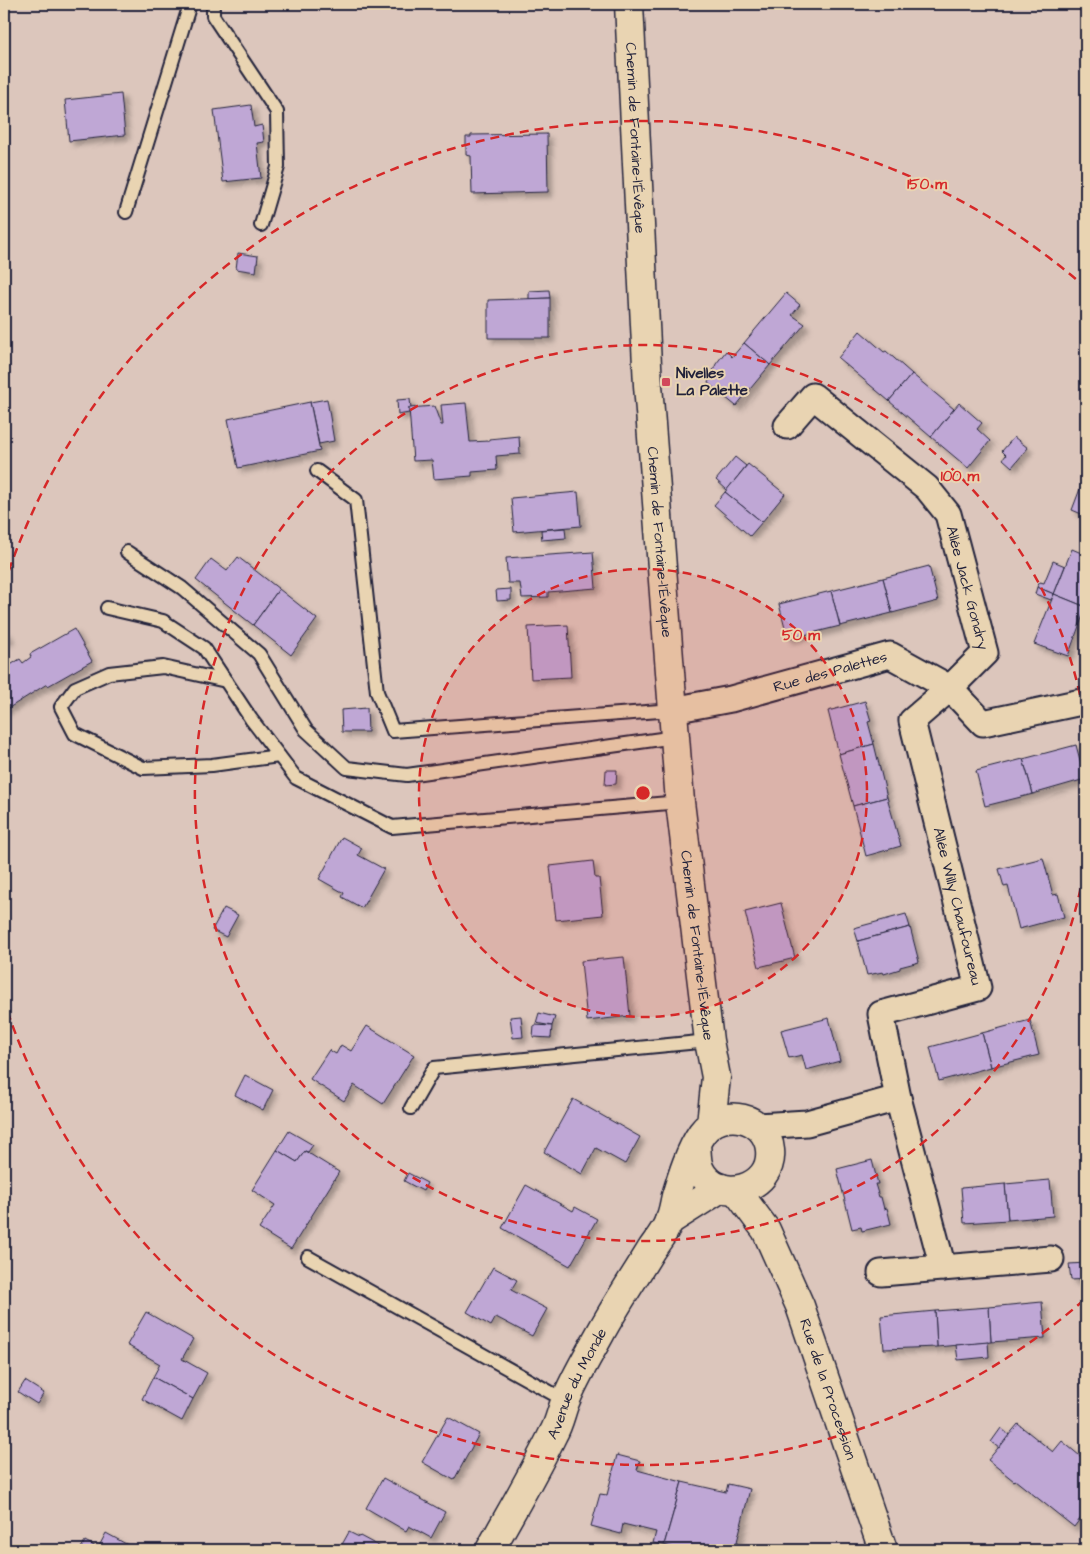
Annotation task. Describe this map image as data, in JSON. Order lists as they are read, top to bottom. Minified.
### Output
{"streets":{"street":["Chemin de Fontaine-l'Évêque","Allée Jack Gondry","Rue des Palettes","Allée Willy Chaufoureau","Avenue du Monde","Rue de la Procession"]},"crossings":[["Chemin de Fontaine-l'Évêque","Rue des Palettes"],["Chemin de Fontaine-l'Évêque","Avenue du Monde"],["Chemin de Fontaine-l'Évêque","Rue de la Procession"],["Allée Jack Gondry","Rue des Palettes"],["Allée Jack Gondry","Allée Willy Chaufoureau"],["Rue des Palettes","Allée Willy Chaufoureau"],["Avenue du Monde","Rue de la Procession"]],"places":{"transit":["Nivelles La Palette"]},"rings":["150 m","100 m","50 m"]}
